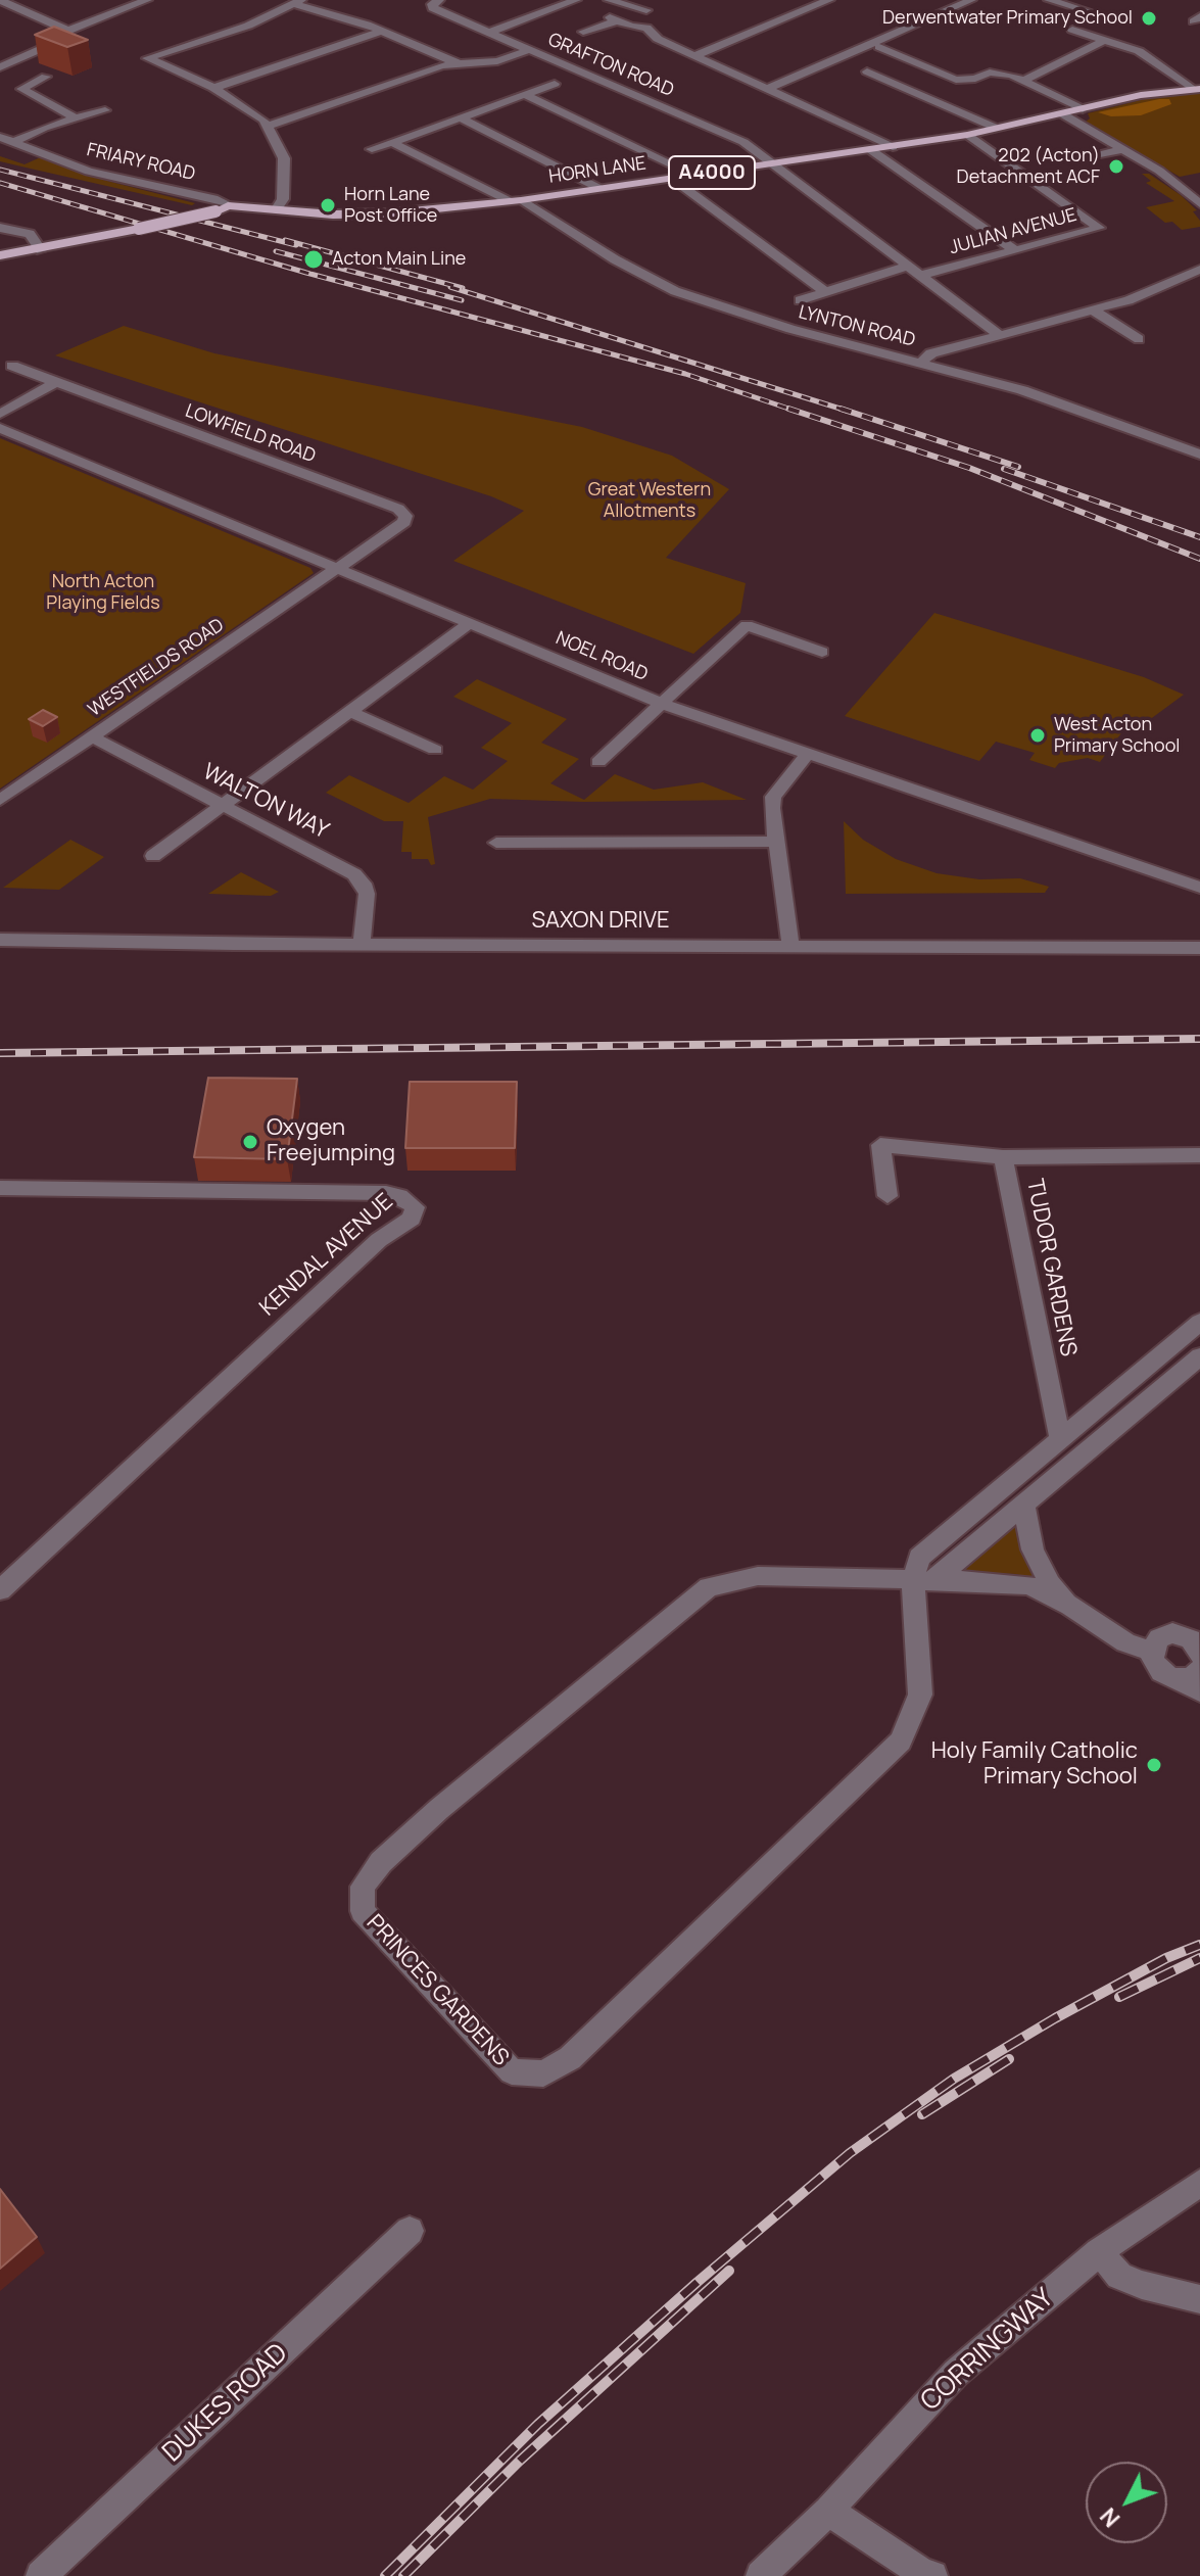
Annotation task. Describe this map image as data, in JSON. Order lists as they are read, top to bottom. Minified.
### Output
{"streets":{"main road":["HORN LANE","A4000"],"street":["GRAFTON ROAD","FRIARY ROAD","JULIAN AVENUE","LYNTON ROAD","LOWFIELD ROAD","NOEL ROAD","WESTFIELDS ROAD","WALTON WAY","SAXON DRIVE","KENDAL AVENUE","TUDOR GARDENS","PRINCES GARDENS","CORRINGWAY","DUKES ROAD"]},"crossings":[["GRAFTON ROAD","HORN LANE"],["GRAFTON ROAD","JULIAN AVENUE"],["FRIARY ROAD","HORN LANE"],["HORN LANE","JULIAN AVENUE"],["HORN LANE","LYNTON ROAD"],["LOWFIELD ROAD","NOEL ROAD"],["LOWFIELD ROAD","WESTFIELDS ROAD"],["NOEL ROAD","WESTFIELDS ROAD"],["WESTFIELDS ROAD","WALTON WAY"],["WALTON WAY","SAXON DRIVE"]],"parks":["Great Western Allotments","North Acton Playing Fields"],"places":["Derwentwater Primary School","202 (Acton) Detachment ACF","Horn Lane Post Office","Acton Main Line","West Acton Primary School","Oxygen Freejumping","Holy Family Catholic Primary School"],"north":"bottom left"}
